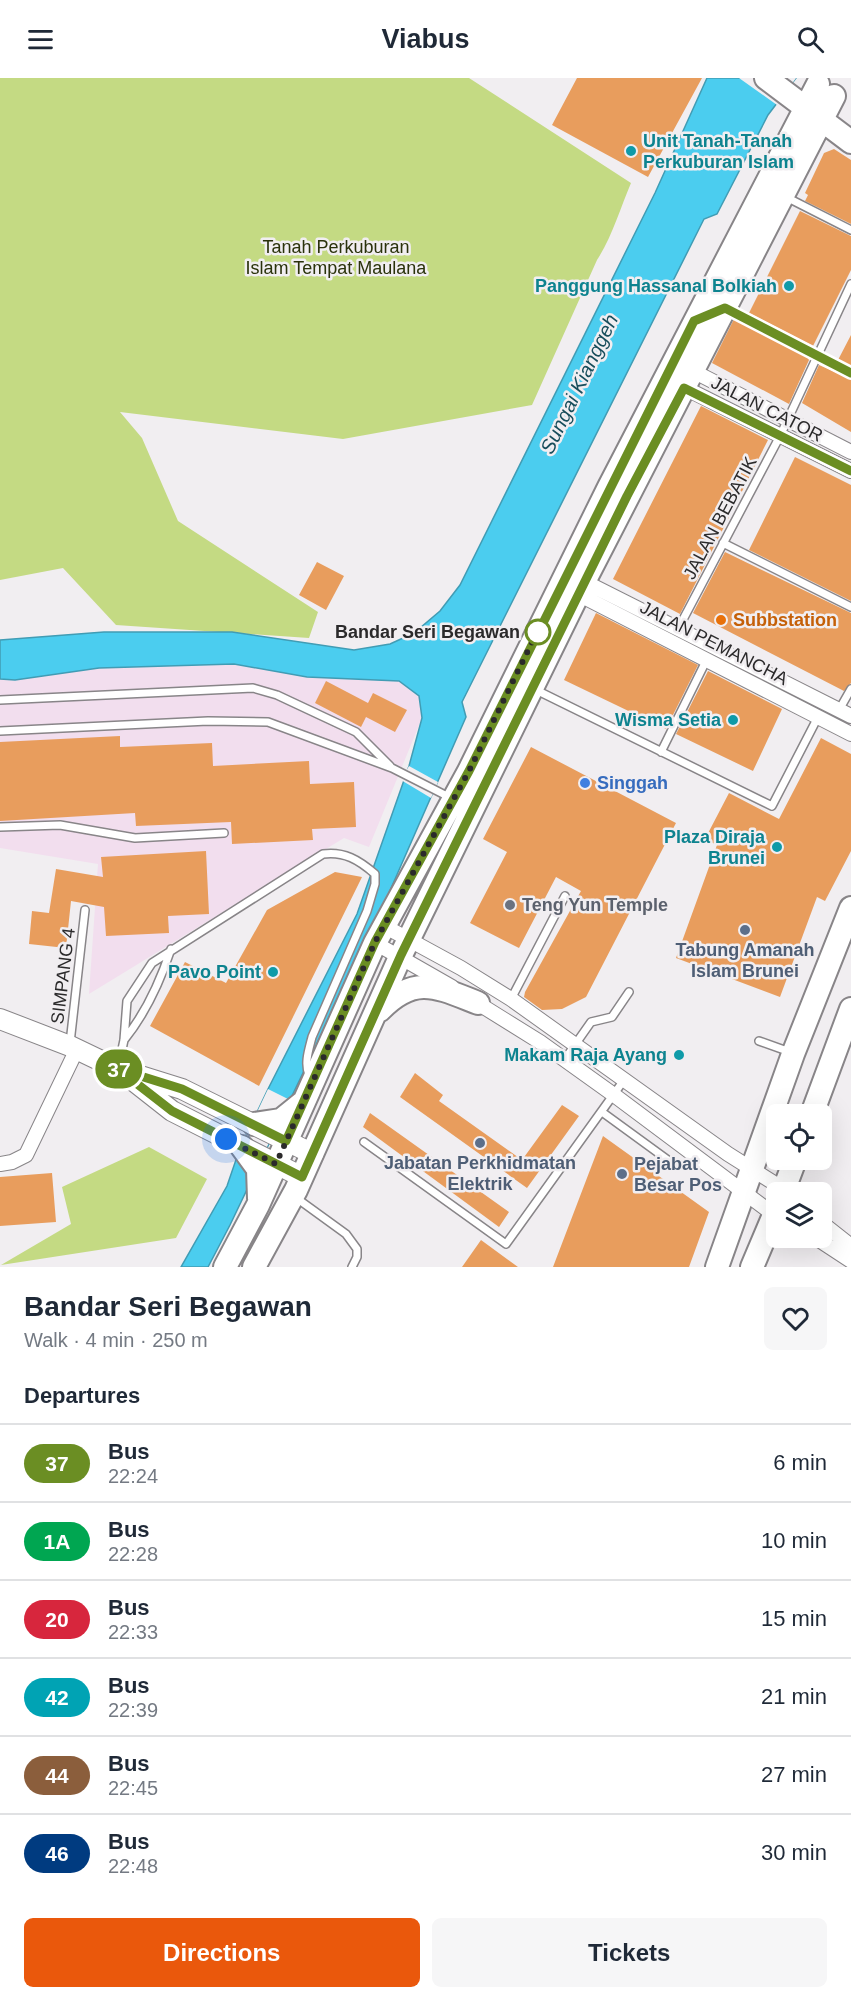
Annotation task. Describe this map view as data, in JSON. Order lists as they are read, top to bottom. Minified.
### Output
{"streets":{"street":["JALAN CATOR","JALAN PEMANCHA"],"lane":["JALAN BEBATIK","SIMPANG 4"]},"crossings":[["JALAN CATOR","JALAN BEBATIK"],["JALAN BEBATIK","JALAN PEMANCHA"]],"water":["Sungai Kianggeh"],"parks":["Tanah Perkuburan Islam Tempat Maulana"],"places":["Unit Tanah-Tanah Perkuburan Islam","Panggung Hassanal Bolkiah","Subbstation","Bandar Seri Begawan","Wisma Setia","Singgah","Plaza Diraja Brunei","Teng Yun Temple","Tabung Amanah Islam Brunei","Pavo Point","Makam Raja Ayang","Jabatan Perkhidmatan Elektrik","Pejabat Besar Pos"],"lines":["bus line 37"],"page":{"header":"Viabus","on_map":"37","heading":[["Bandar Seri Begawan","Walk · 4 min · 250 m"],"Departures"],"list":[{"mark":"37","name":"Bus","note":"22:24","value":"6 min"},{"mark":"1A","name":"Bus","note":"22:28","value":"10 min"},{"mark":"20","name":"Bus","note":"22:33","value":"15 min"},{"mark":"42","name":"Bus","note":"22:39","value":"21 min"},{"mark":"44","name":"Bus","note":"22:45","value":"27 min"},{"mark":"46","name":"Bus","note":"22:48","value":"30 min"}],"buttons":["Directions","Tickets"]}}
